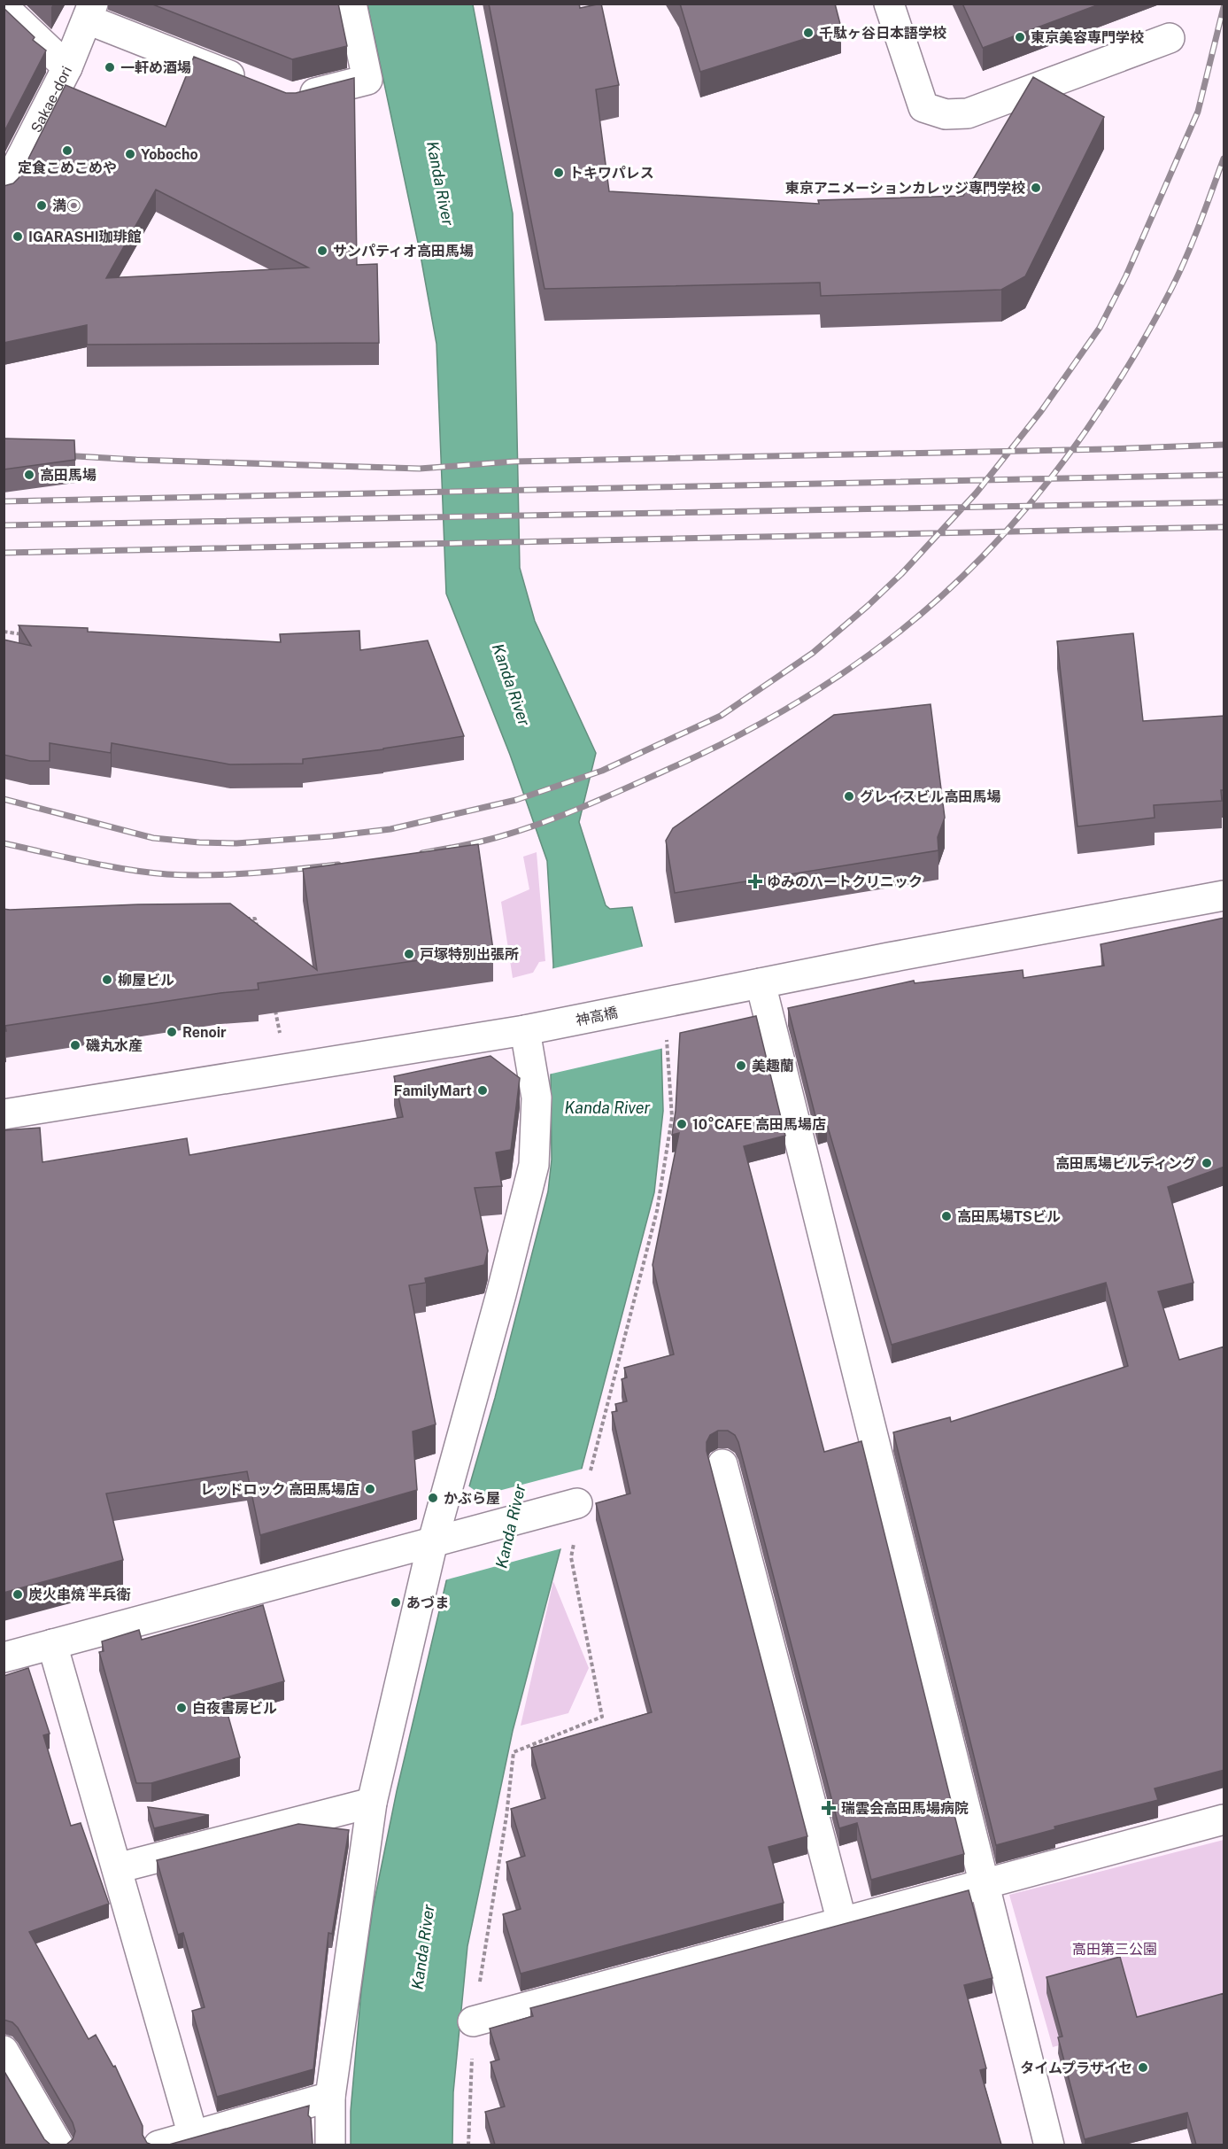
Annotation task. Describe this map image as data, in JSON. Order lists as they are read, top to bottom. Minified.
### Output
{"streets":{"street":["Sakae-dori","神高橋"]},"water":["Kanda River"],"parks":["高田第三公園"],"places":{"other":["千駄ヶ谷日本語学校","東京美容専門学校","一軒め酒場","定食こめこめや","Yobocho","トキワパレス","東京アニメーションカレッジ専門学校","満○","IGARASHI珈琲館","サンパティオ高田馬場","高田馬場","グレイスビル高田馬場","戸塚特別出張所","柳屋ビル","Renoir","磯丸水産","美趣蘭","FamilyMart","10°CAFE 高田馬場店","高田馬場ビルディング","高田馬場TSビル","レッドロック 高田馬場店","かぶら屋","炭火串焼 半兵衛","あづま","白夜書房ビル","タイムプラザイセ"],"health":["ゆみのハートクリニック","瑞雲会高田馬場病院"]}}
